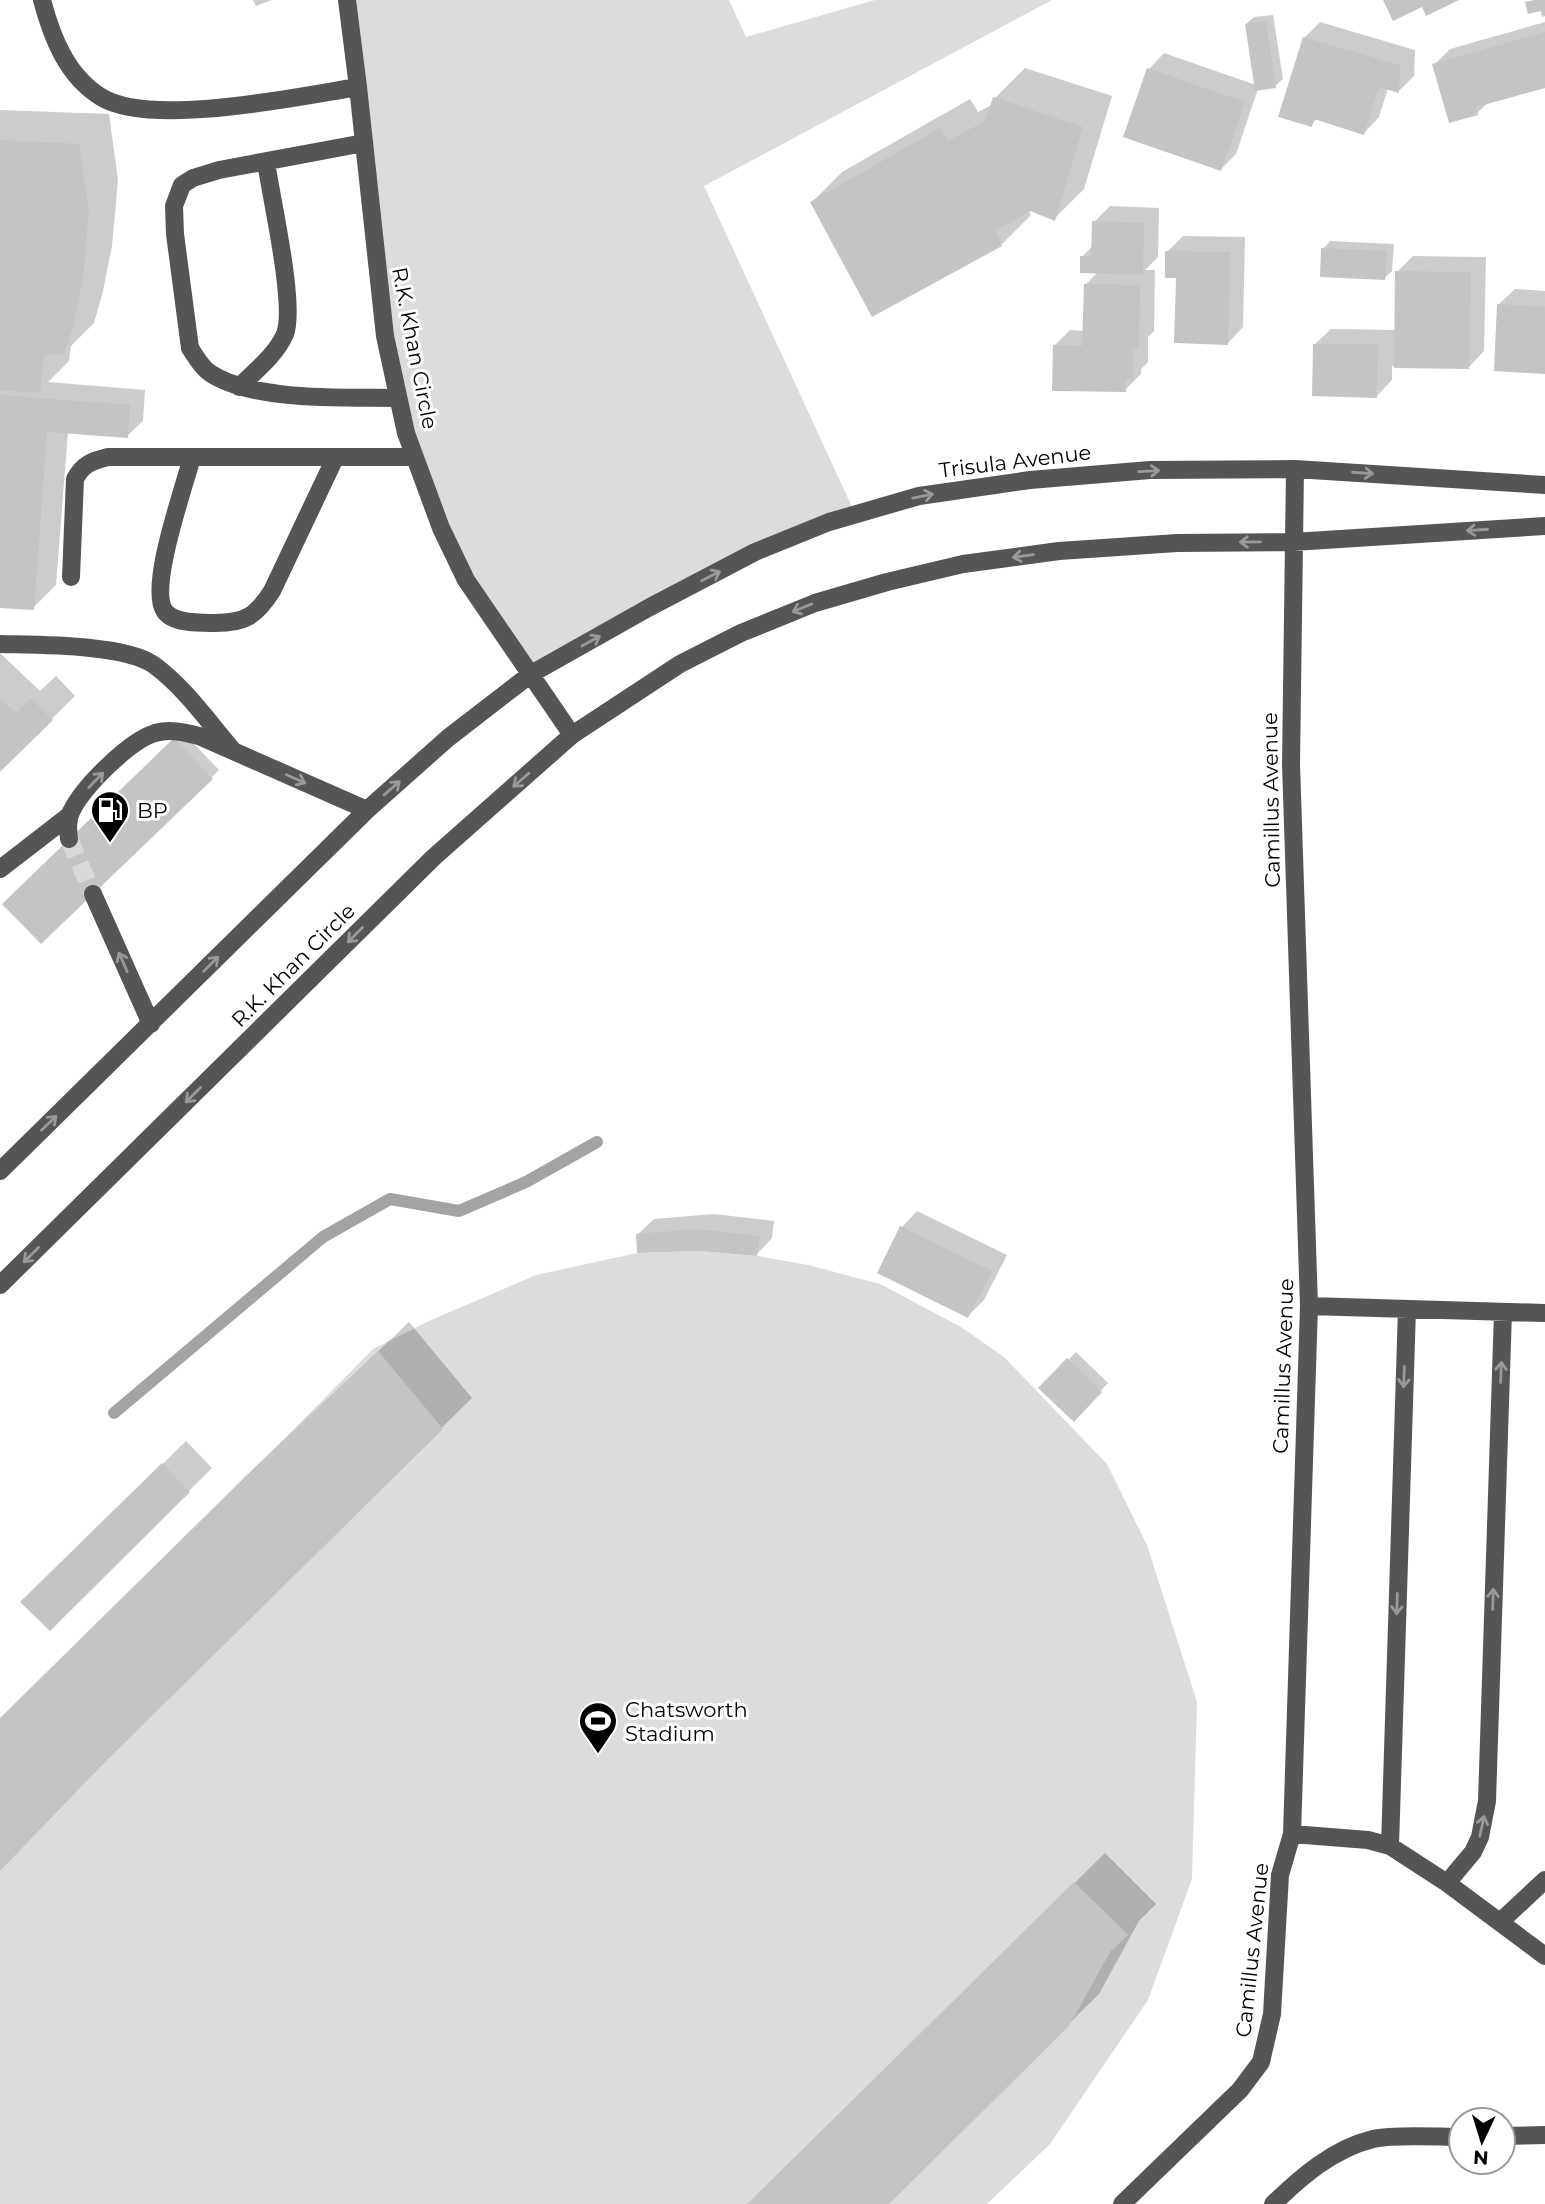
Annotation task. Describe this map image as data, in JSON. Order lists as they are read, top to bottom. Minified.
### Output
{"streets":{"street":["R.K. Khan Circle","Trisula Avenue","Camillus Avenue"]},"crossings":[["R.K. Khan Circle","Trisula Avenue"],["Trisula Avenue","Camillus Avenue"]],"places":{"fuel station":["BP"],"sports":["Chatsworth Stadium"]},"north":"bottom"}
